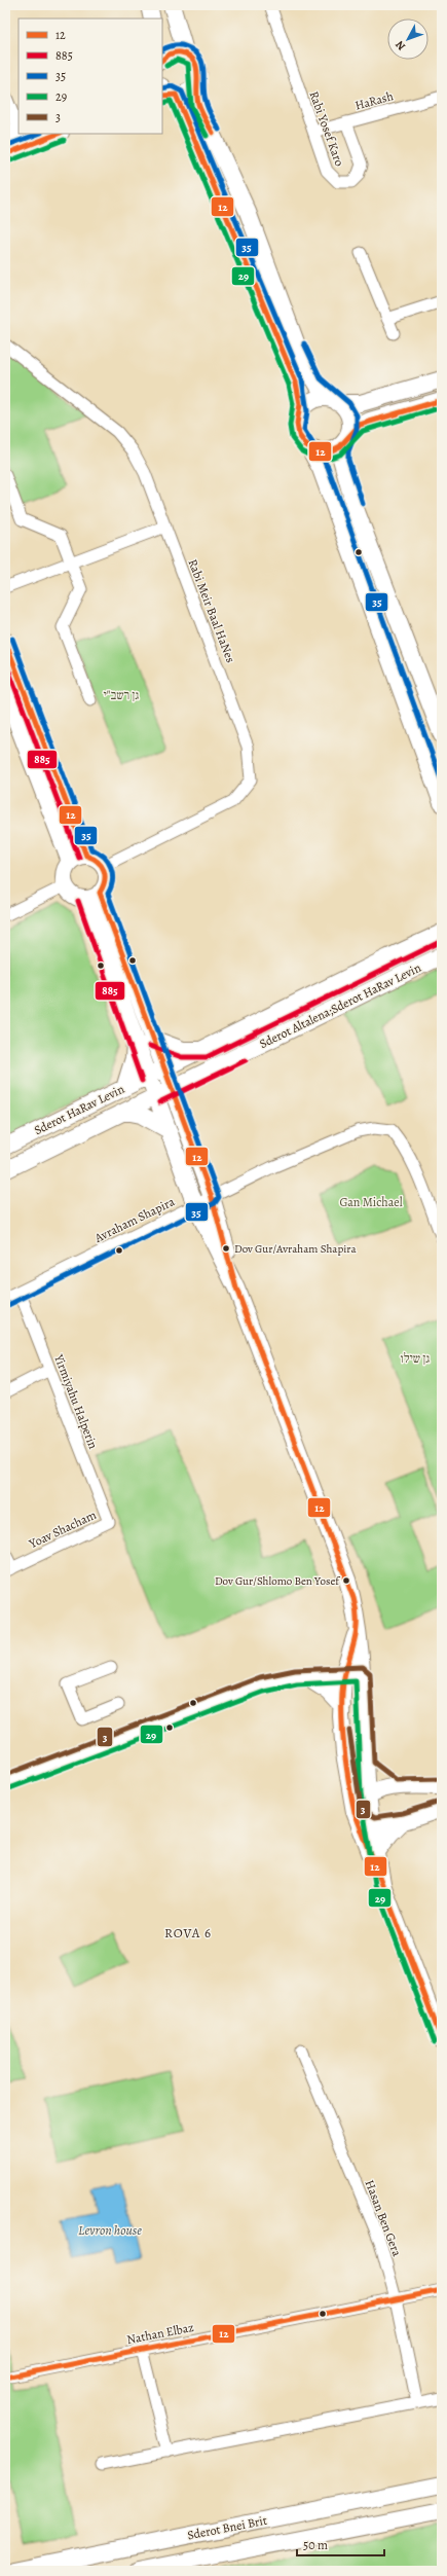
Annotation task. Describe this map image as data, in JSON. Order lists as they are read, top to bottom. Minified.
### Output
{"streets":{"street":["HaRash","Rabi Yosef Karo","Rabi Meir Baal HaNes","Sderot Altalena;Sderot HaRav Levin","Sderot HaRav Levin","Avraham Shapira","Yirmiyahu Halperin","Yoav Shacham","Hasan Ben Gera","Nathan Elbaz","Sderot Bnei Brit"]},"crossings":[["HaRash","Rabi Yosef Karo"],["Sderot Altalena;Sderot HaRav Levin","Sderot HaRav Levin"],["Avraham Shapira","Yirmiyahu Halperin"],["Yirmiyahu Halperin","Yoav Shacham"],["Hasan Ben Gera","Nathan Elbaz"]],"districts":["ROVA 6"],"water":["Levron house"],"parks":["גן רשב\"י","Gan Michael","גן שילו"],"places":["Dov Gur/Avraham Shapira","Dov Gur/Shlomo Ben Yosef"],"lines":["transit line 35","transit line 12","transit line 29","transit line 885","transit line 3"],"legend":["12","885","35","29","3"],"scale_bar":"50 m","north":"bottom left"}
